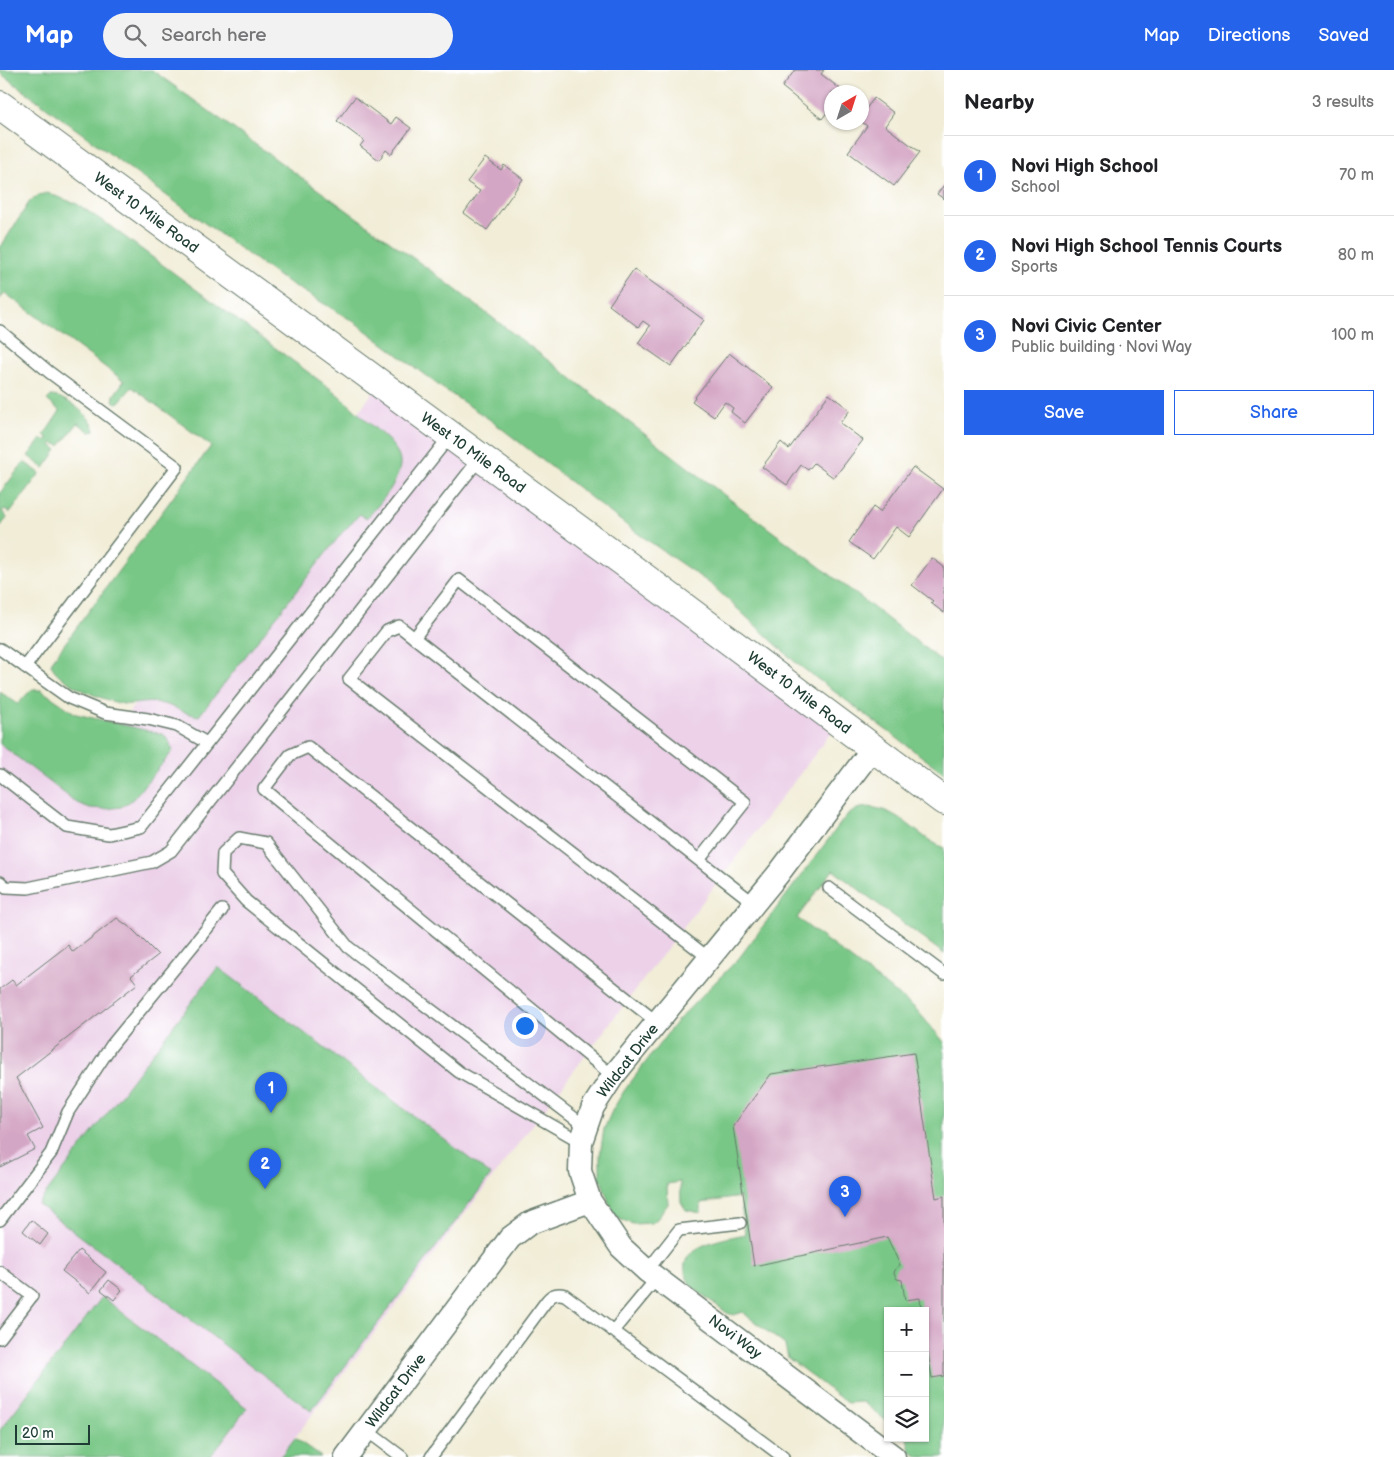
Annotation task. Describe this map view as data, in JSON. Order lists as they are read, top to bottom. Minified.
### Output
{"streets":{"main road":["West 10 Mile Road"],"street":["Wildcat Drive","Novi Way"]},"crossings":[["West 10 Mile Road","Wildcat Drive"],["Wildcat Drive","Novi Way"]],"scale_bar":"20 m","north":"top right","page":{"header":"Map","search":"Search here","nav":["Map","Directions","Saved"],"heading":["Nearby","3 results"],"list":[{"mark":"1","name":"Novi High School","note":"School","value":"70 m"},{"mark":"2","name":"Novi High School Tennis Courts","note":"Sports","value":"80 m"},{"mark":"3","name":"Novi Civic Center","note":"Public building · Novi Way","value":"100 m"}],"buttons":["Save","Share"],"pins":["1","2","3"],"map_buttons":["+","−"],"scale":"20 m"}}
